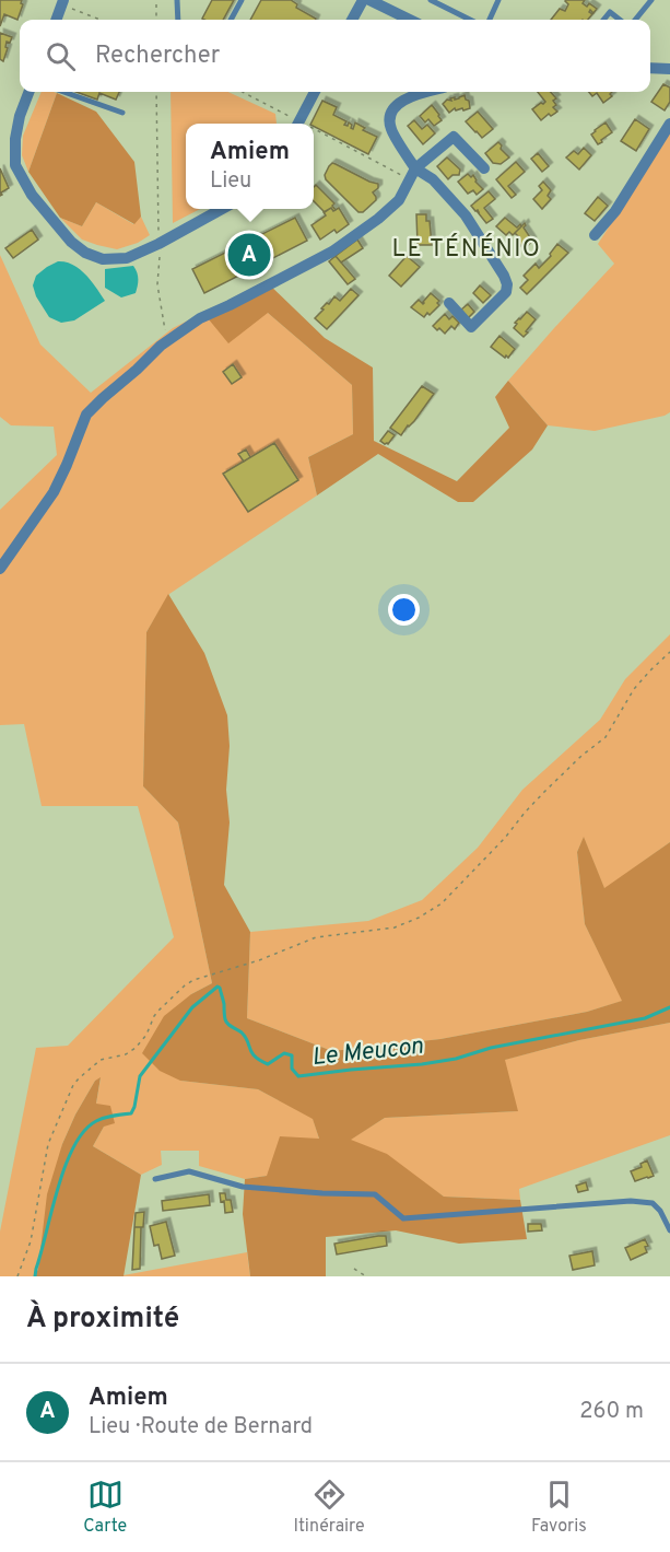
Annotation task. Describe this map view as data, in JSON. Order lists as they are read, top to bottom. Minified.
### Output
{"districts":["LE TÉNÉNIO"],"water":["Le Meucon"],"page":{"search":"Rechercher","popup":["Amiem","Lieu"],"pins":"A","heading":"À proximité","list":[{"mark":"A","name":"Amiem","note":"Lieu · Route de Bernard","value":"260 m"}],"nav":["Carte","Itinéraire","Favoris"]}}
